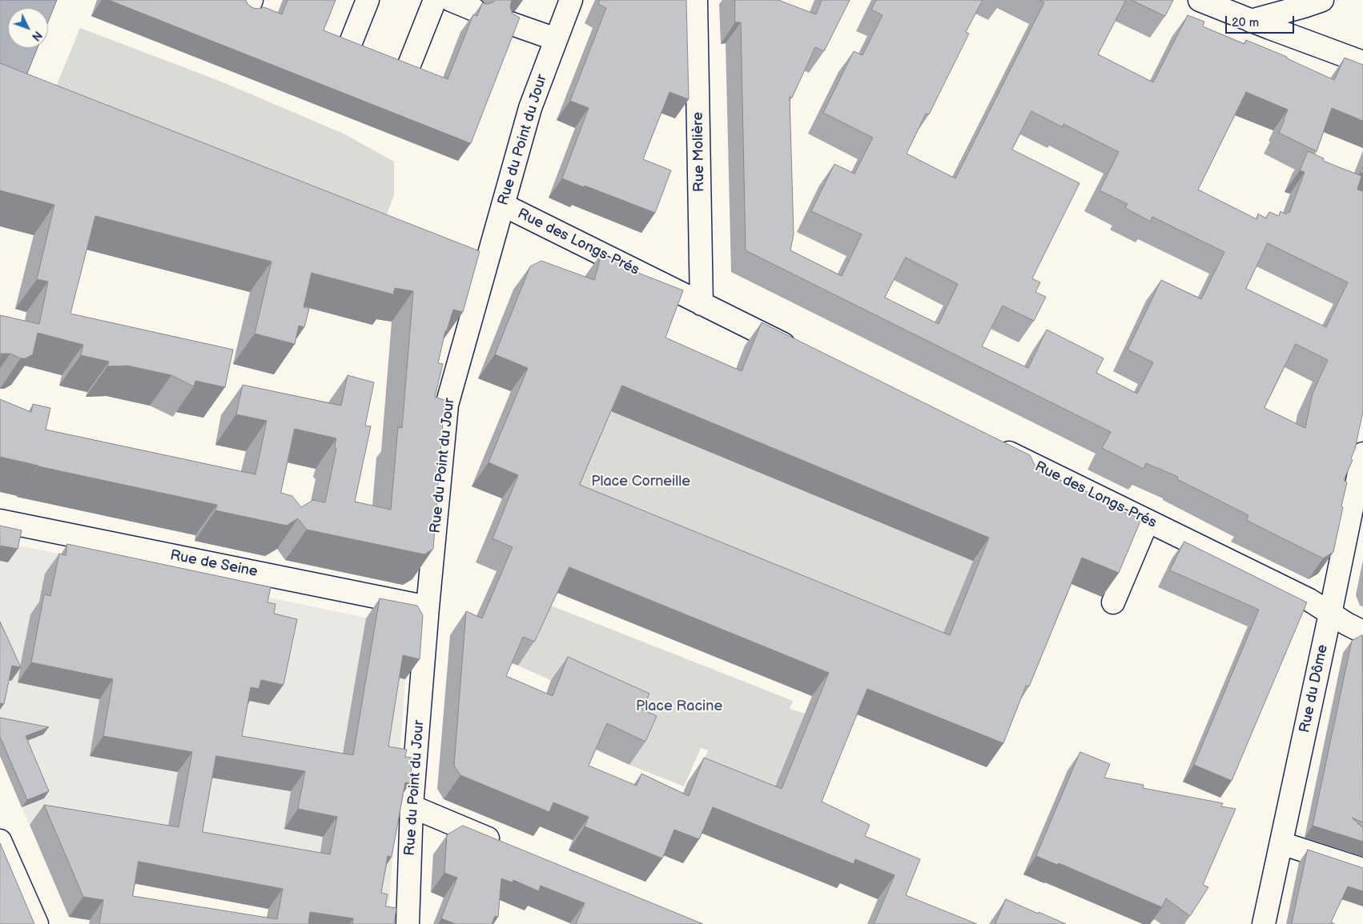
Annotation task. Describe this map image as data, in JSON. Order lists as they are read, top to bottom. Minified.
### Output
{"streets":{"street":["Rue du Point du Jour","Rue Molière","Rue des Longs-Prés","Rue de Seine","Rue du Dôme"]},"crossings":[["Rue du Point du Jour","Rue des Longs-Prés"],["Rue du Point du Jour","Rue de Seine"],["Rue Molière","Rue des Longs-Prés"],["Rue des Longs-Prés","Rue du Dôme"]],"parks":["Place Corneille","Place Racine"],"scale_bar":"20 m","north":"bottom right"}
